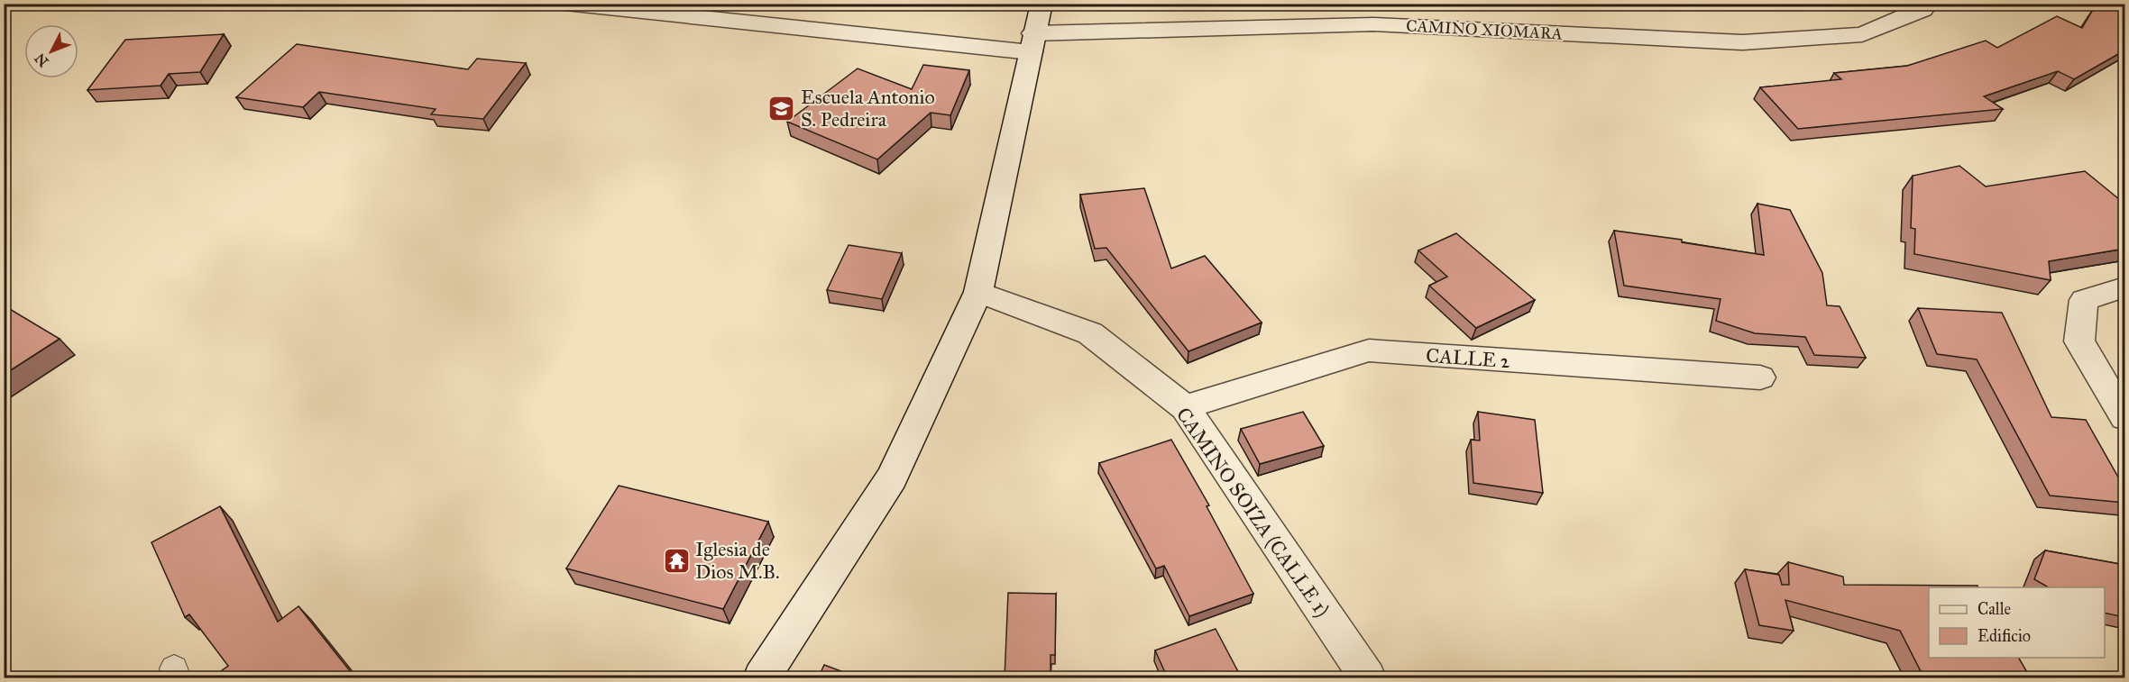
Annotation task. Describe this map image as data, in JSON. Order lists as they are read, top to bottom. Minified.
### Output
{"streets":{"street":["CAMINO XIOMARA","CALLE 2","CAMINO SOIZA (CALLE 1)"]},"crossings":[["CALLE 2","CAMINO SOIZA (CALLE 1)"]],"places":{"school or university":["Escuela Antonio S. Pedreira"],"temple":["Iglesia de Dios M.B."]},"legend":["Calle","Edificio"],"north":"bottom left"}
